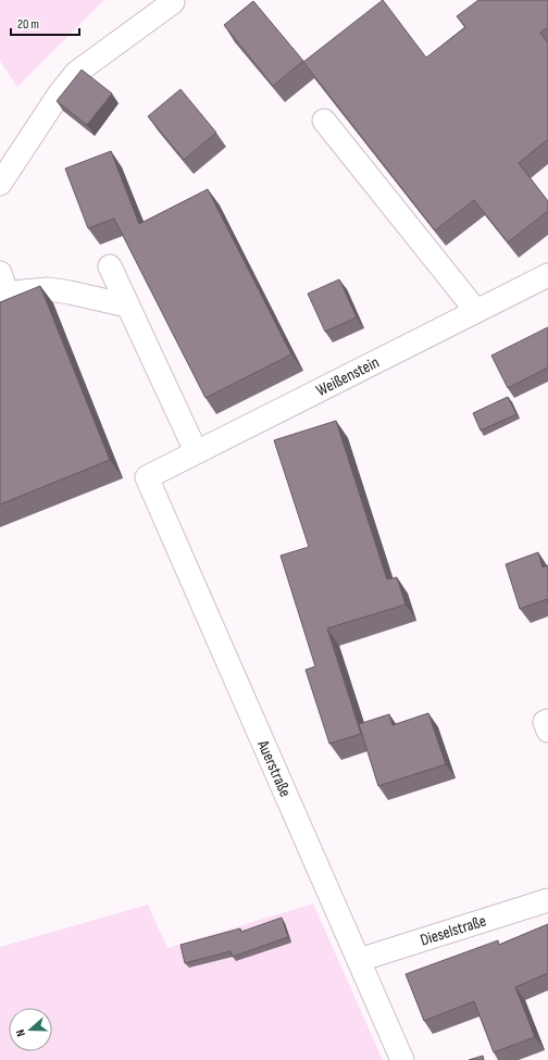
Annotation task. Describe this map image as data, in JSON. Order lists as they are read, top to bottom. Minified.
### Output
{"streets":{"street":["Weißenstein","Auerstraße","Dieselstraße"]},"crossings":[["Weißenstein","Auerstraße"],["Auerstraße","Dieselstraße"]],"scale_bar":"20 m","north":"left"}
